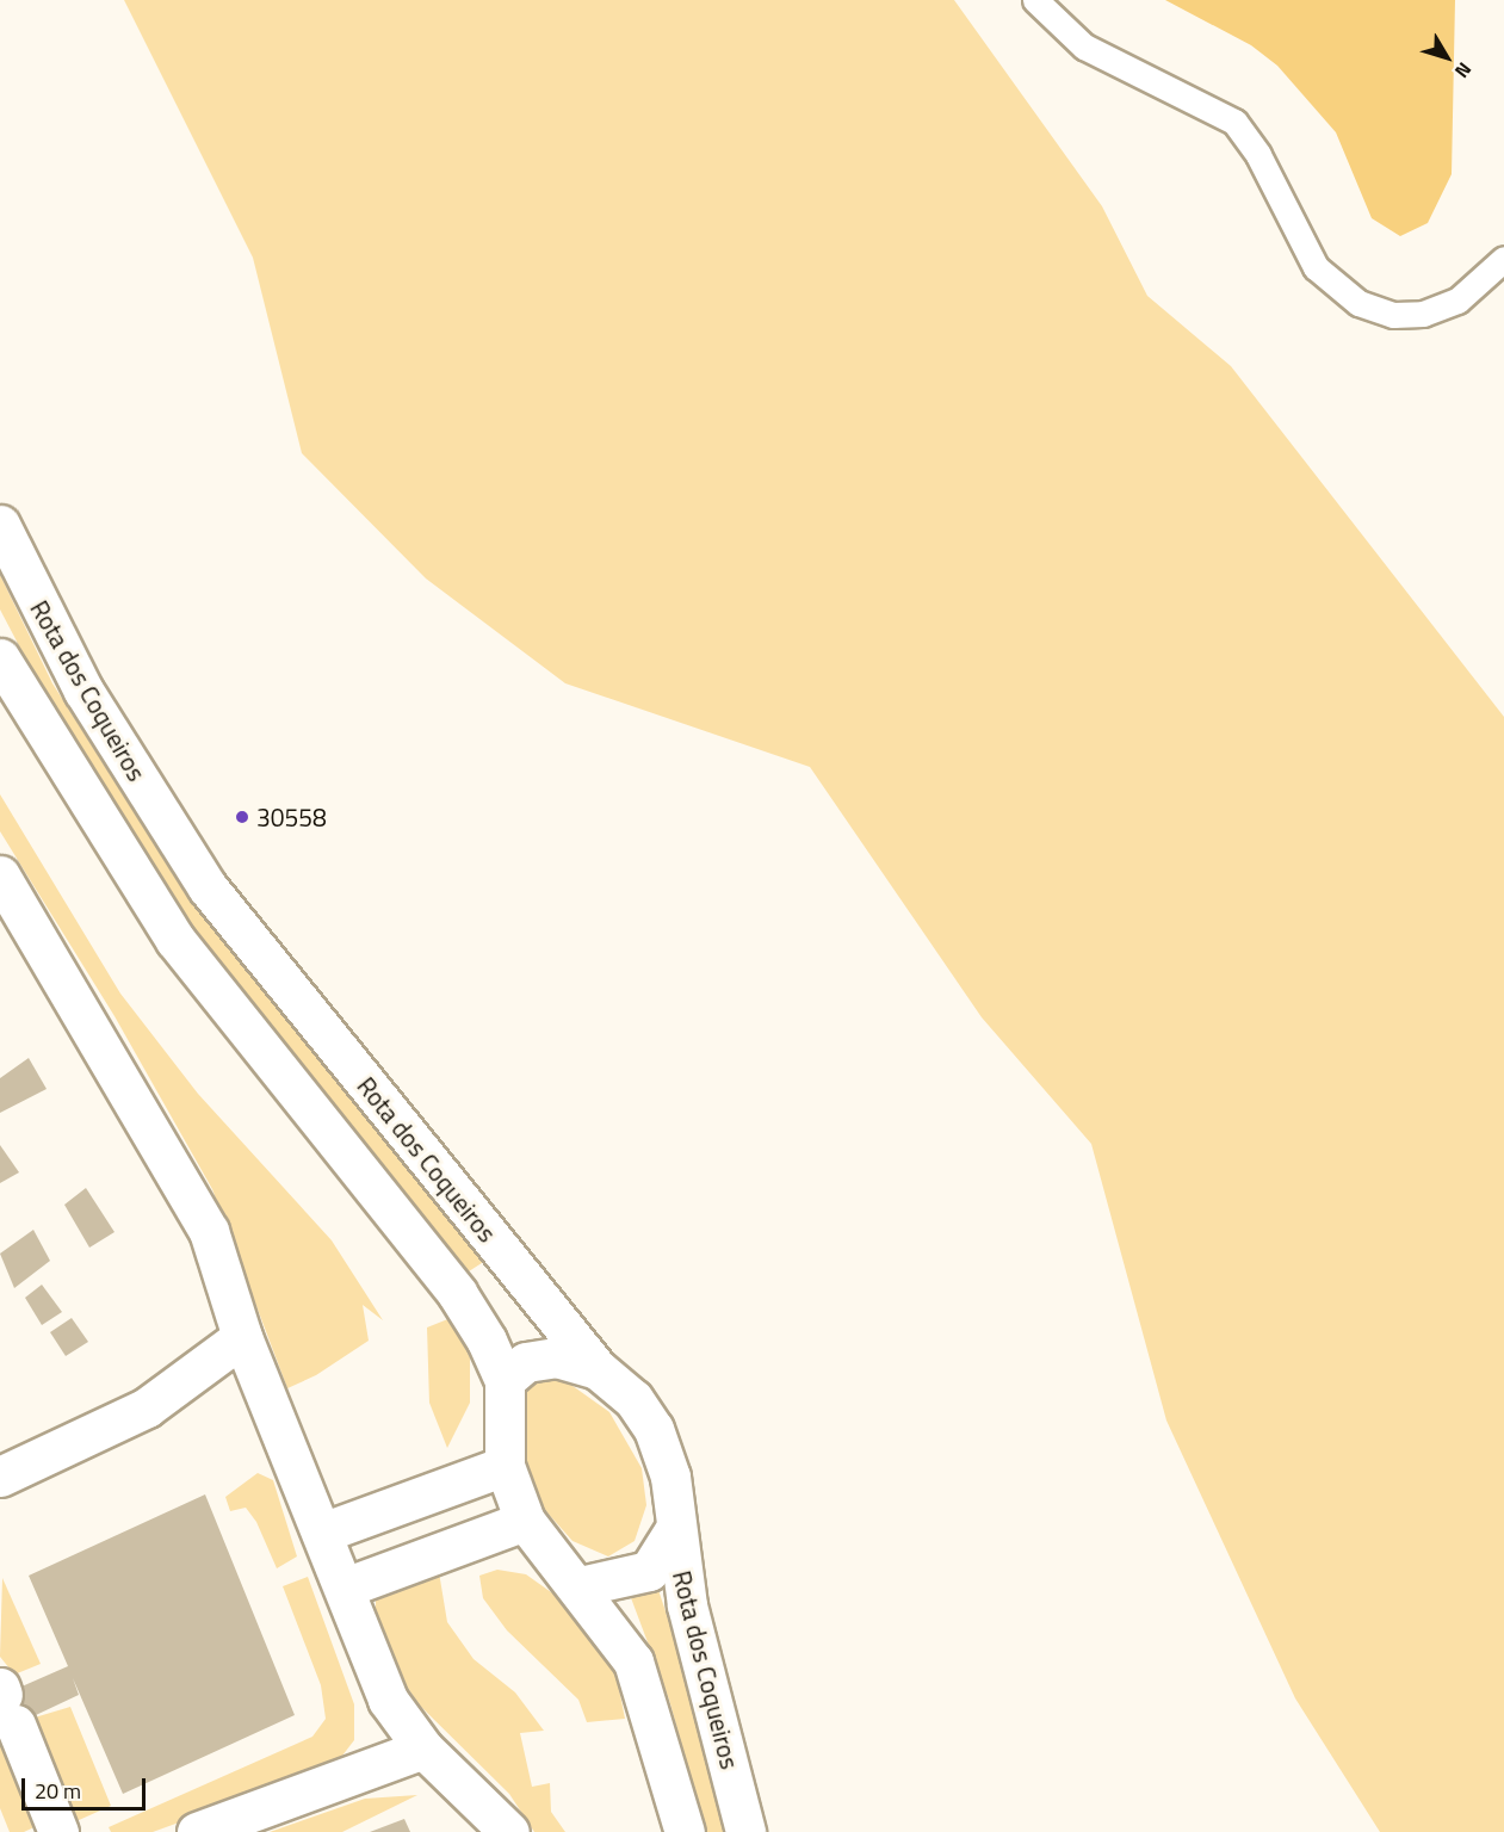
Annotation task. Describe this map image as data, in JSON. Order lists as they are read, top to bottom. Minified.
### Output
{"streets":{"main road":["Rota dos Coqueiros"]},"places":["30558"],"scale_bar":"20 m","north":"bottom right"}
